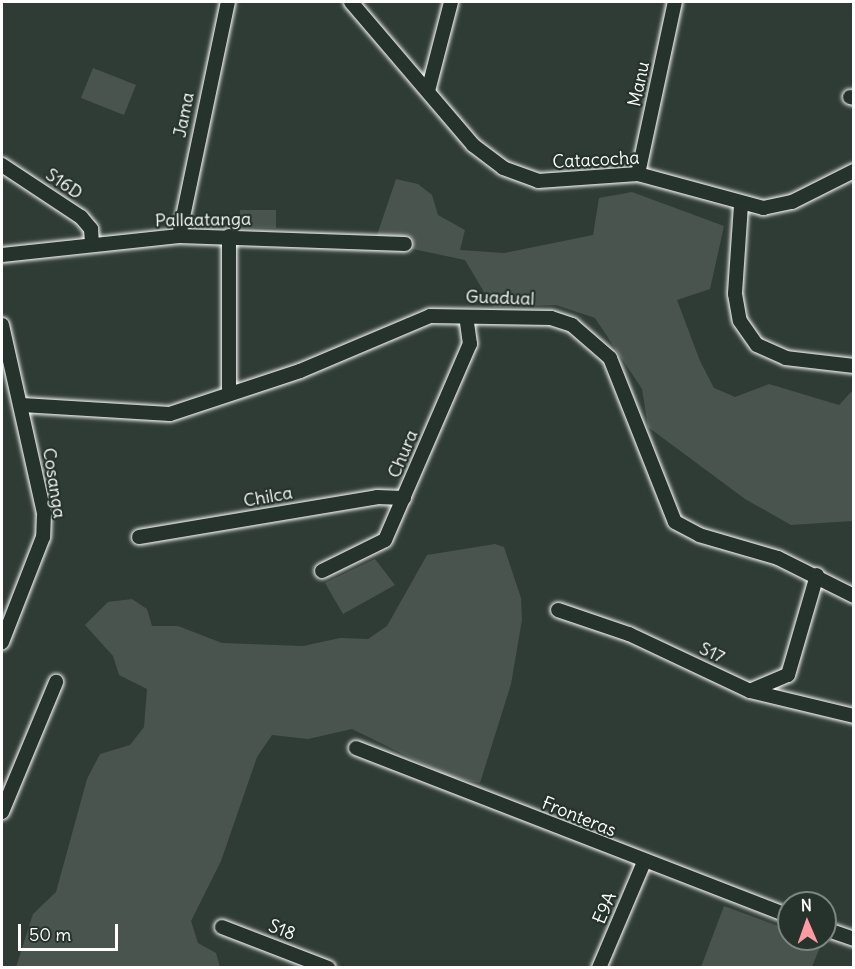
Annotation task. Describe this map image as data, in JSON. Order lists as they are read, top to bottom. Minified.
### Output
{"streets":{"street":["Manu","Jama","Catacocha","S16D","Pallaatanga","Guadual","Chura","Cosanga","Chilca","S17","Fronteras","E9A","S18"]},"crossings":[["Manu","Catacocha"],["Jama","Pallaatanga"],["S16D","Pallaatanga"],["Guadual","Chura"],["Guadual","Cosanga"],["Chura","Chilca"],["Fronteras","E9A"]],"scale_bar":"50 m","north":"top"}
